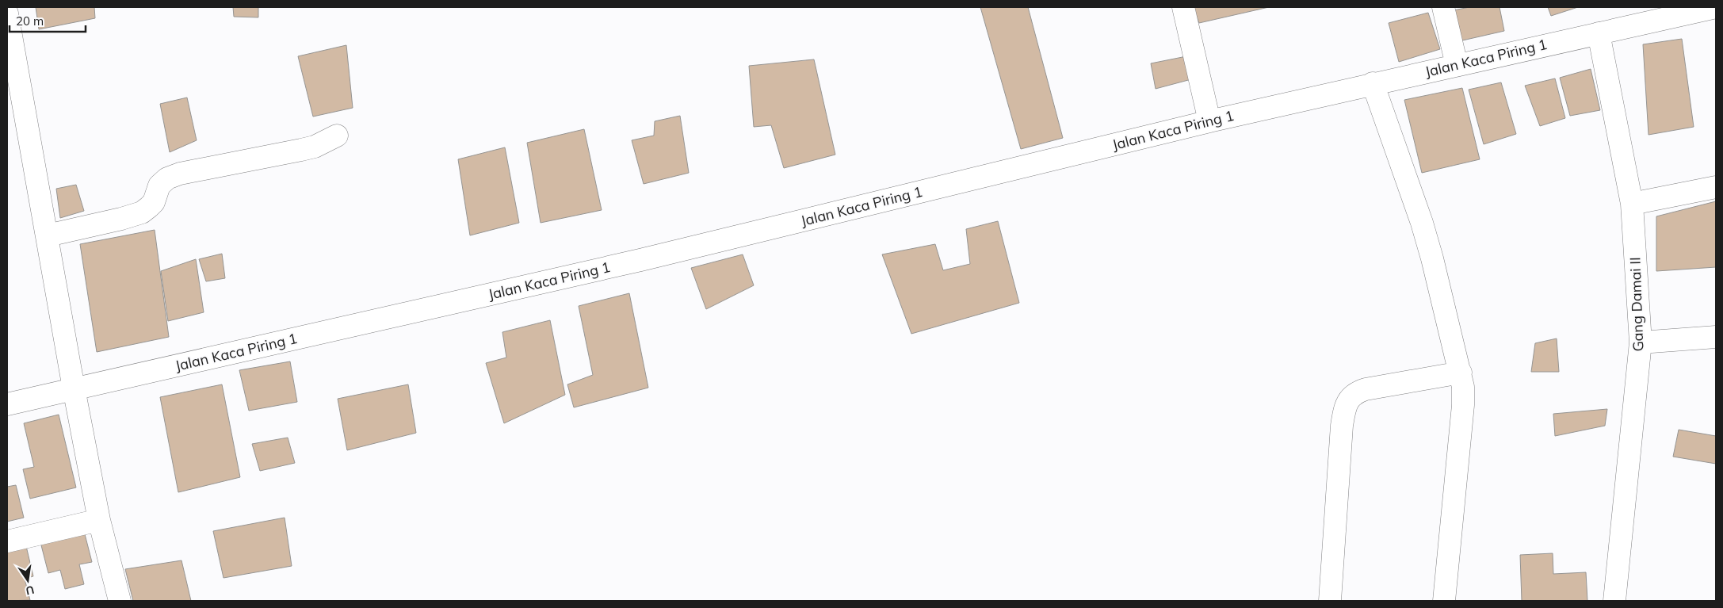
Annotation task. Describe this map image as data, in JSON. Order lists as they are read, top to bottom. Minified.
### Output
{"streets":{"street":["Jalan Kaca Piring 1","Gang Damai II"]},"crossings":[["Jalan Kaca Piring 1","Gang Damai II"]],"scale_bar":"20 m","north":"bottom"}
